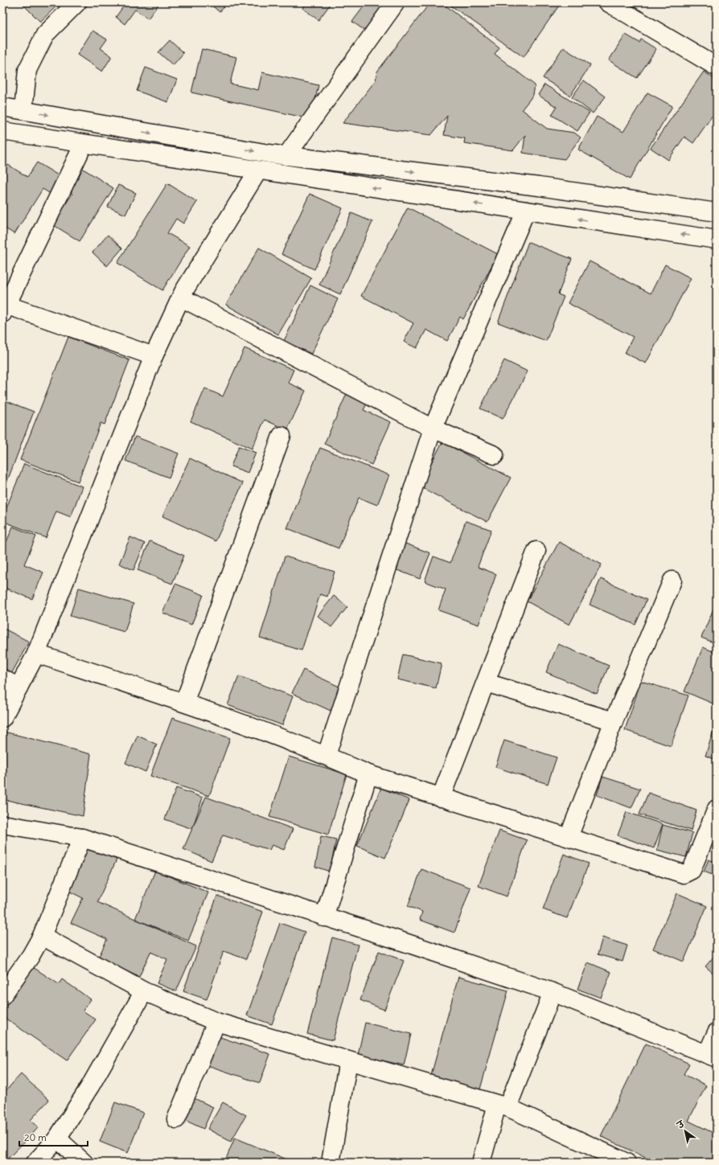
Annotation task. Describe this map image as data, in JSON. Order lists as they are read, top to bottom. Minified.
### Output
{"scale_bar":"20 m","north":"top left"}
